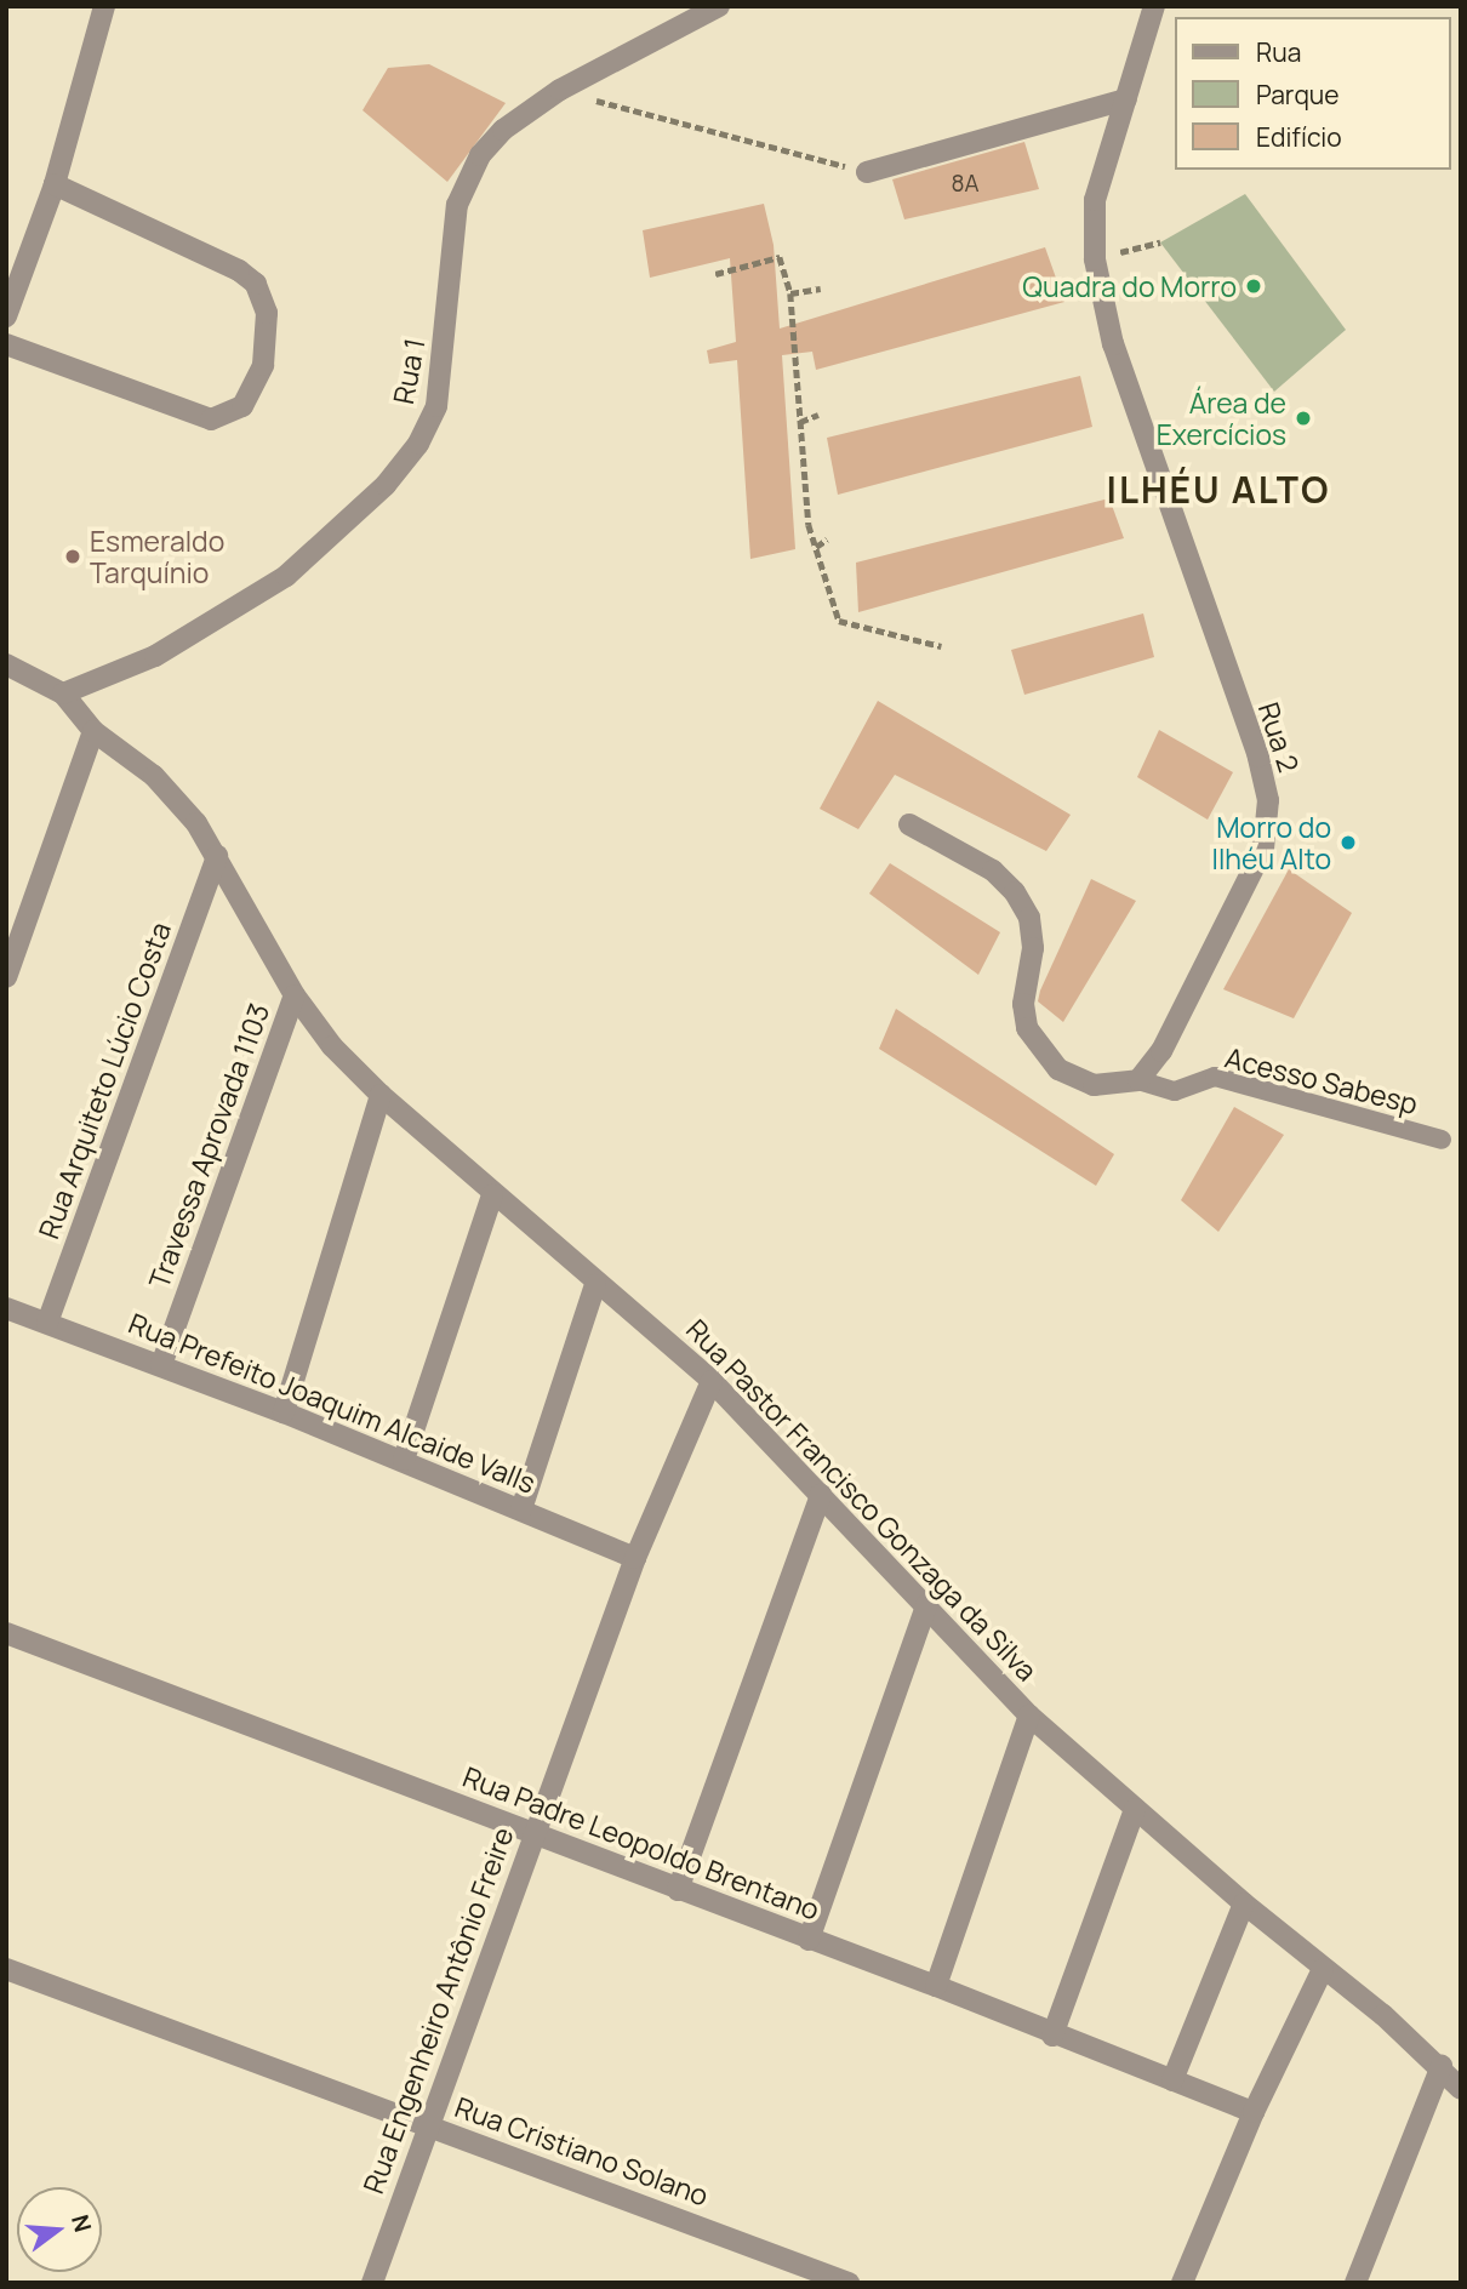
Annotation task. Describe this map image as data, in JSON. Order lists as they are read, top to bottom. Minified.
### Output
{"streets":{"street":["Rua 1","Rua 2","Rua Arquiteto Lúcio Costa","Travessa Aprovada 1103","Rua Prefeito Joaquim Alcaide Valls","Rua Pastor Francisco Gonzaga da Silva","Rua Padre Leopoldo Brentano","Rua Engenheiro Antônio Freire","Rua Cristiano Solano"],"lane":["Acesso Sabesp"]},"crossings":[["Rua 1","Rua Pastor Francisco Gonzaga da Silva"],["Rua 2","Acesso Sabesp"],["Rua Arquiteto Lúcio Costa","Rua Prefeito Joaquim Alcaide Valls"],["Rua Arquiteto Lúcio Costa","Rua Pastor Francisco Gonzaga da Silva"],["Travessa Aprovada 1103","Rua Prefeito Joaquim Alcaide Valls"],["Travessa Aprovada 1103","Rua Pastor Francisco Gonzaga da Silva"],["Rua Prefeito Joaquim Alcaide Valls","Rua Engenheiro Antônio Freire"],["Rua Pastor Francisco Gonzaga da Silva","Rua Engenheiro Antônio Freire"],["Rua Padre Leopoldo Brentano","Rua Engenheiro Antônio Freire"],["Rua Engenheiro Antônio Freire","Rua Cristiano Solano"]],"districts":["ILHÉU ALTO"],"places":["Quadra do Morro","Área de Exercícios","Esmeraldo Tarquínio","Morro do Ilhéu Alto"],"house_numbers":["8A"],"legend":["Rua","Parque","Edifício"],"north":"right"}
